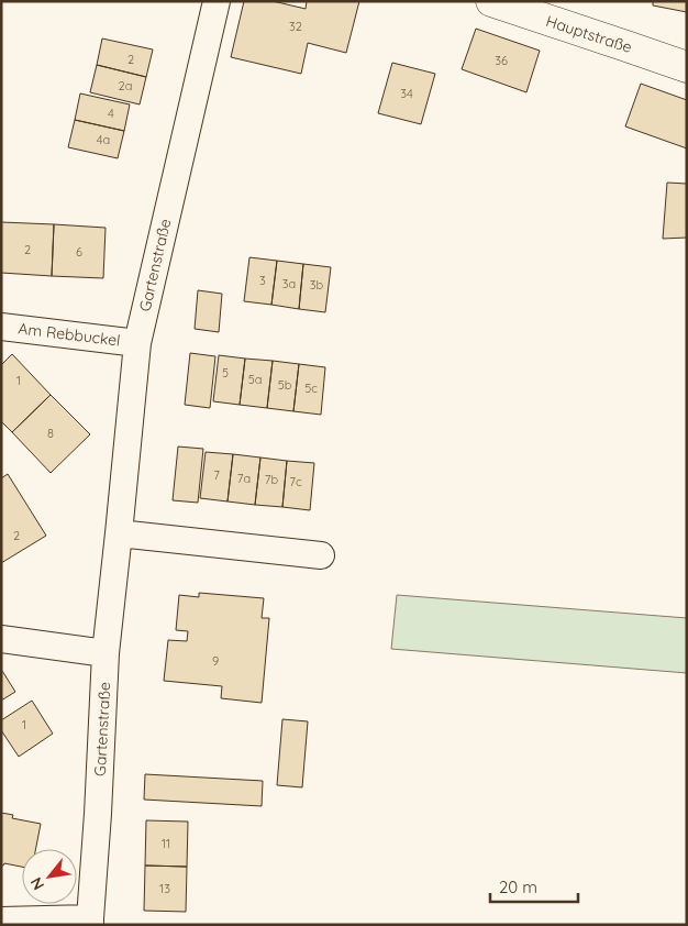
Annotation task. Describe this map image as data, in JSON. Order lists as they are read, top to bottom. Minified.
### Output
{"streets":{"street":["Hauptstraße","Gartenstraße","Am Rebbuckel"]},"crossings":[["Gartenstraße","Am Rebbuckel"]],"house_numbers":["32","2","36","2a","34","4","4a","2","6","3","3a","3b","5","5a","1","5b","5c","8","7","7a","7b","7c","2","9","1","11","13"],"scale_bar":"20 m","north":"bottom left"}
